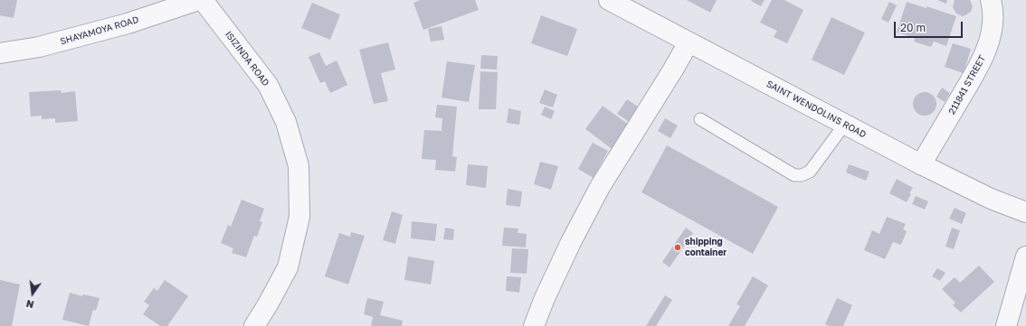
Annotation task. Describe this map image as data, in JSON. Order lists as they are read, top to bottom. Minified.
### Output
{"streets":{"street":["SHAYAMOYA ROAD","ISIZINDA ROAD","211841 STREET","SAINT WENDOLINS ROAD"]},"crossings":[["211841 STREET","SAINT WENDOLINS ROAD"]],"places":["shipping container"],"scale_bar":"20 m","north":"bottom"}
